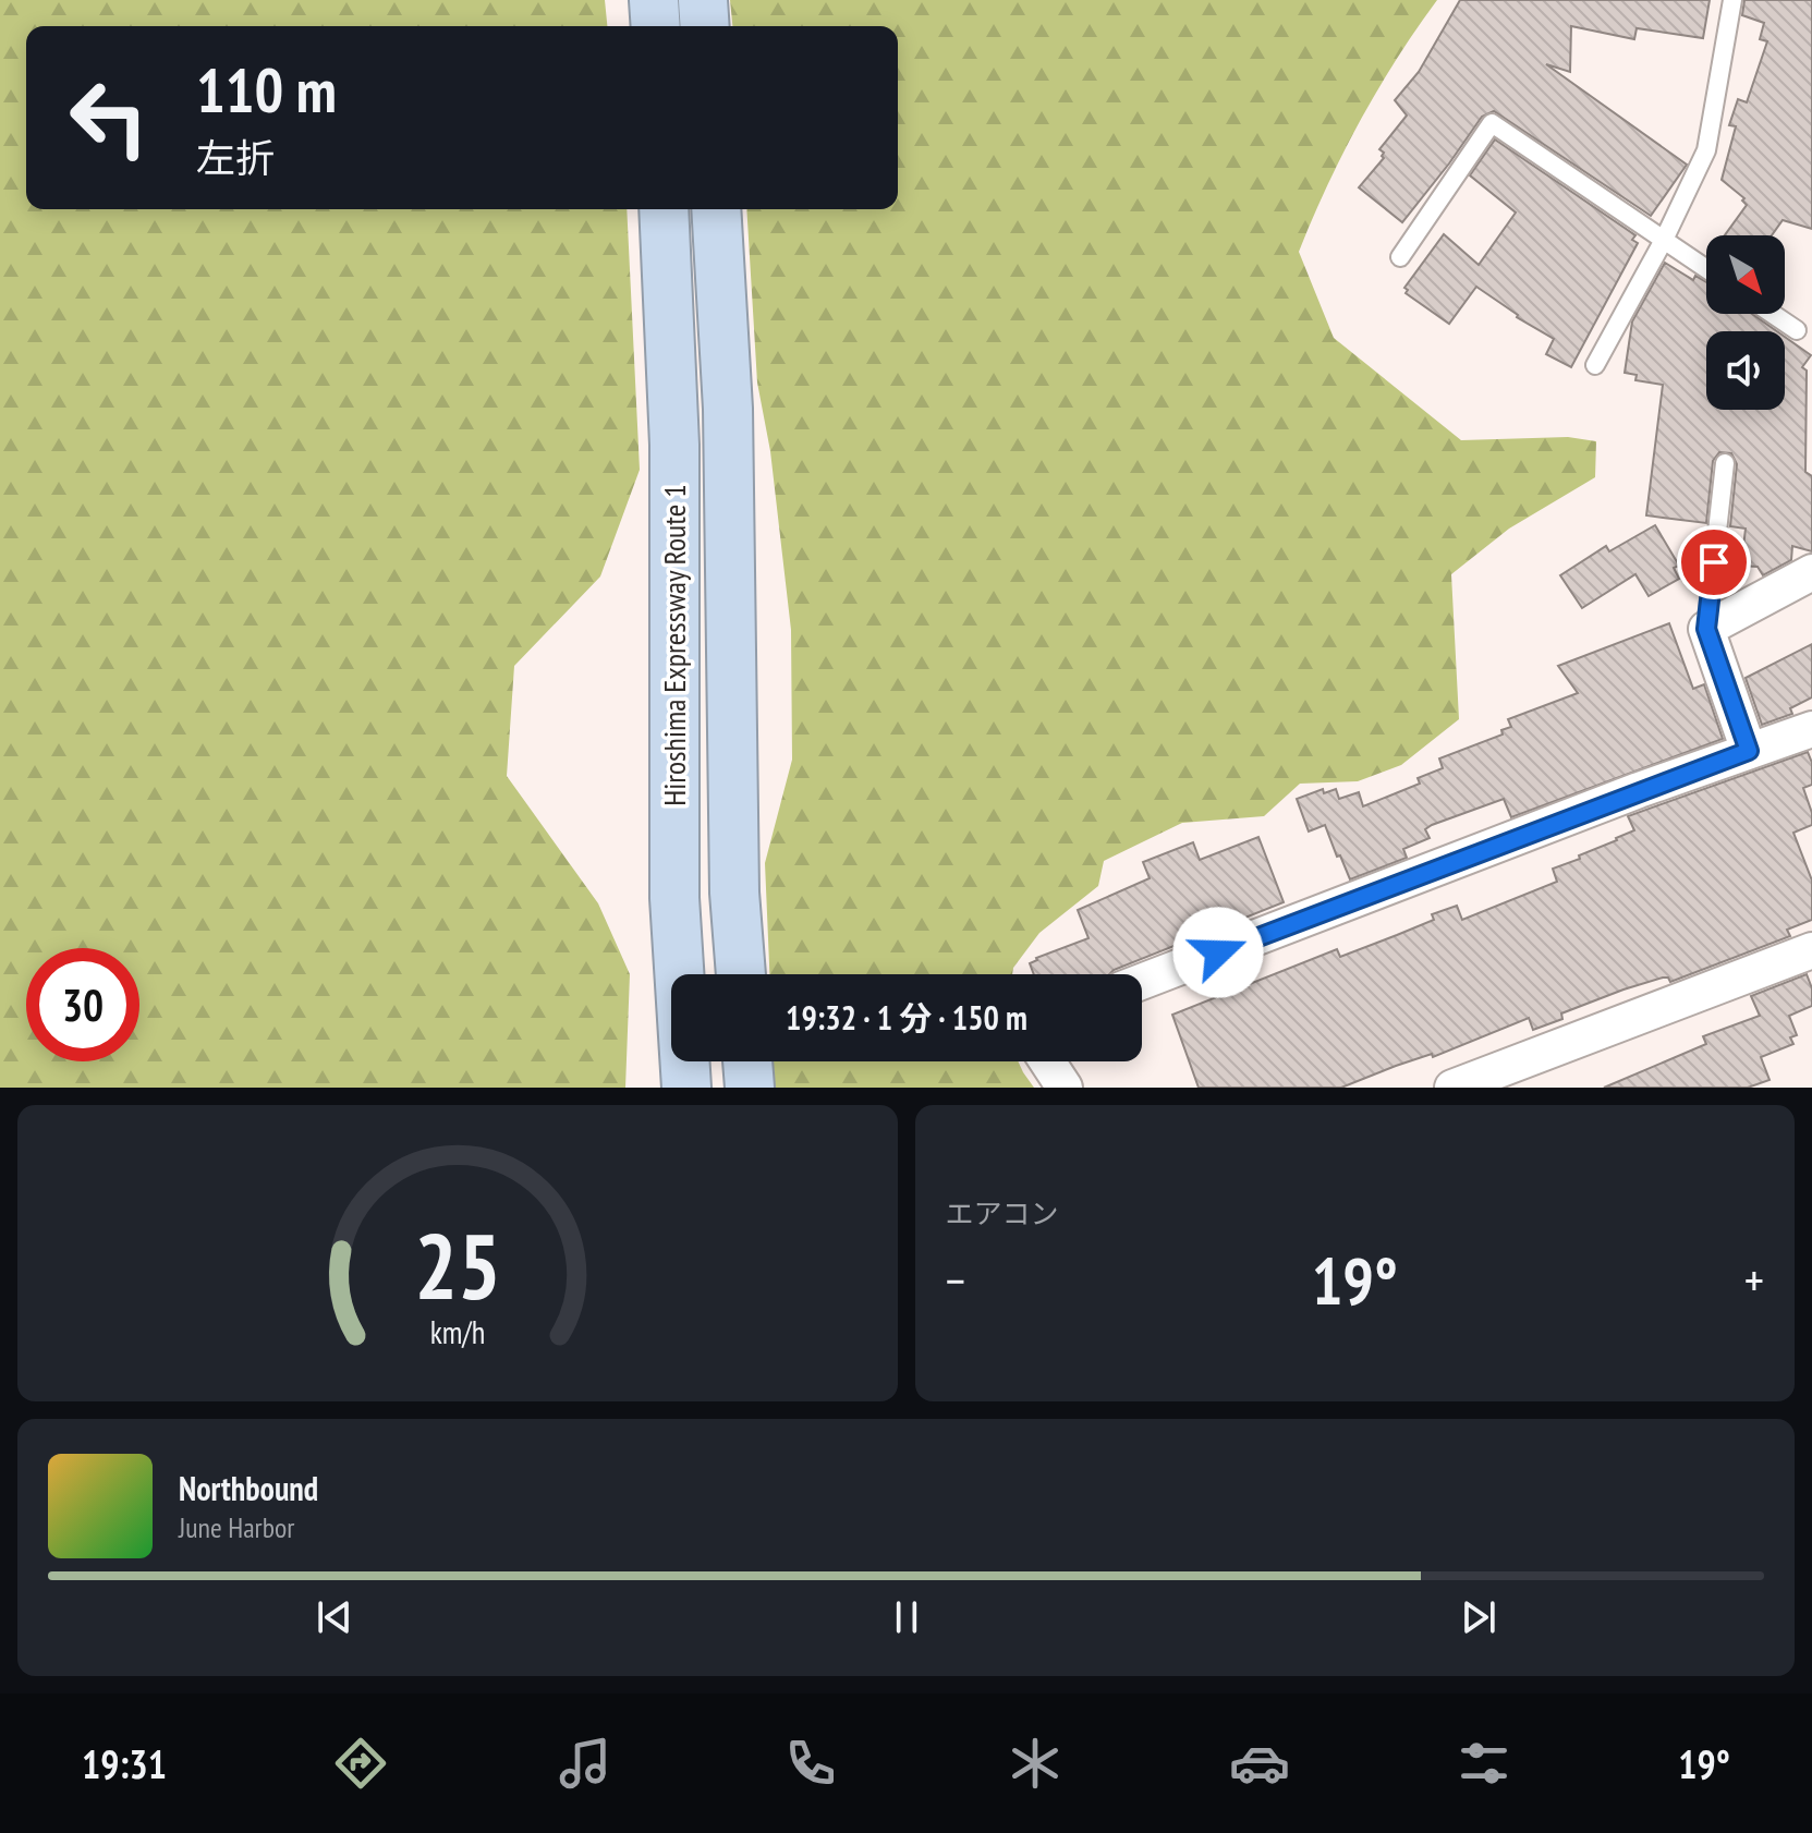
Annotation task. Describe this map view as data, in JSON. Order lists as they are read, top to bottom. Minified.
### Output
{"streets":{"highway":["Hiroshima Expressway Route 1"]},"north":"bottom right","page":{"turn":["110 m","左折"],"limit":"30","trip":"19:32 · 1 分 · 150 m","tile":"エアコン","heat":["−","19°","+"],"song":["Northbound","June Harbor"],"tabs":["19:31","19°"],"gauge":["25","km/h"]}}
